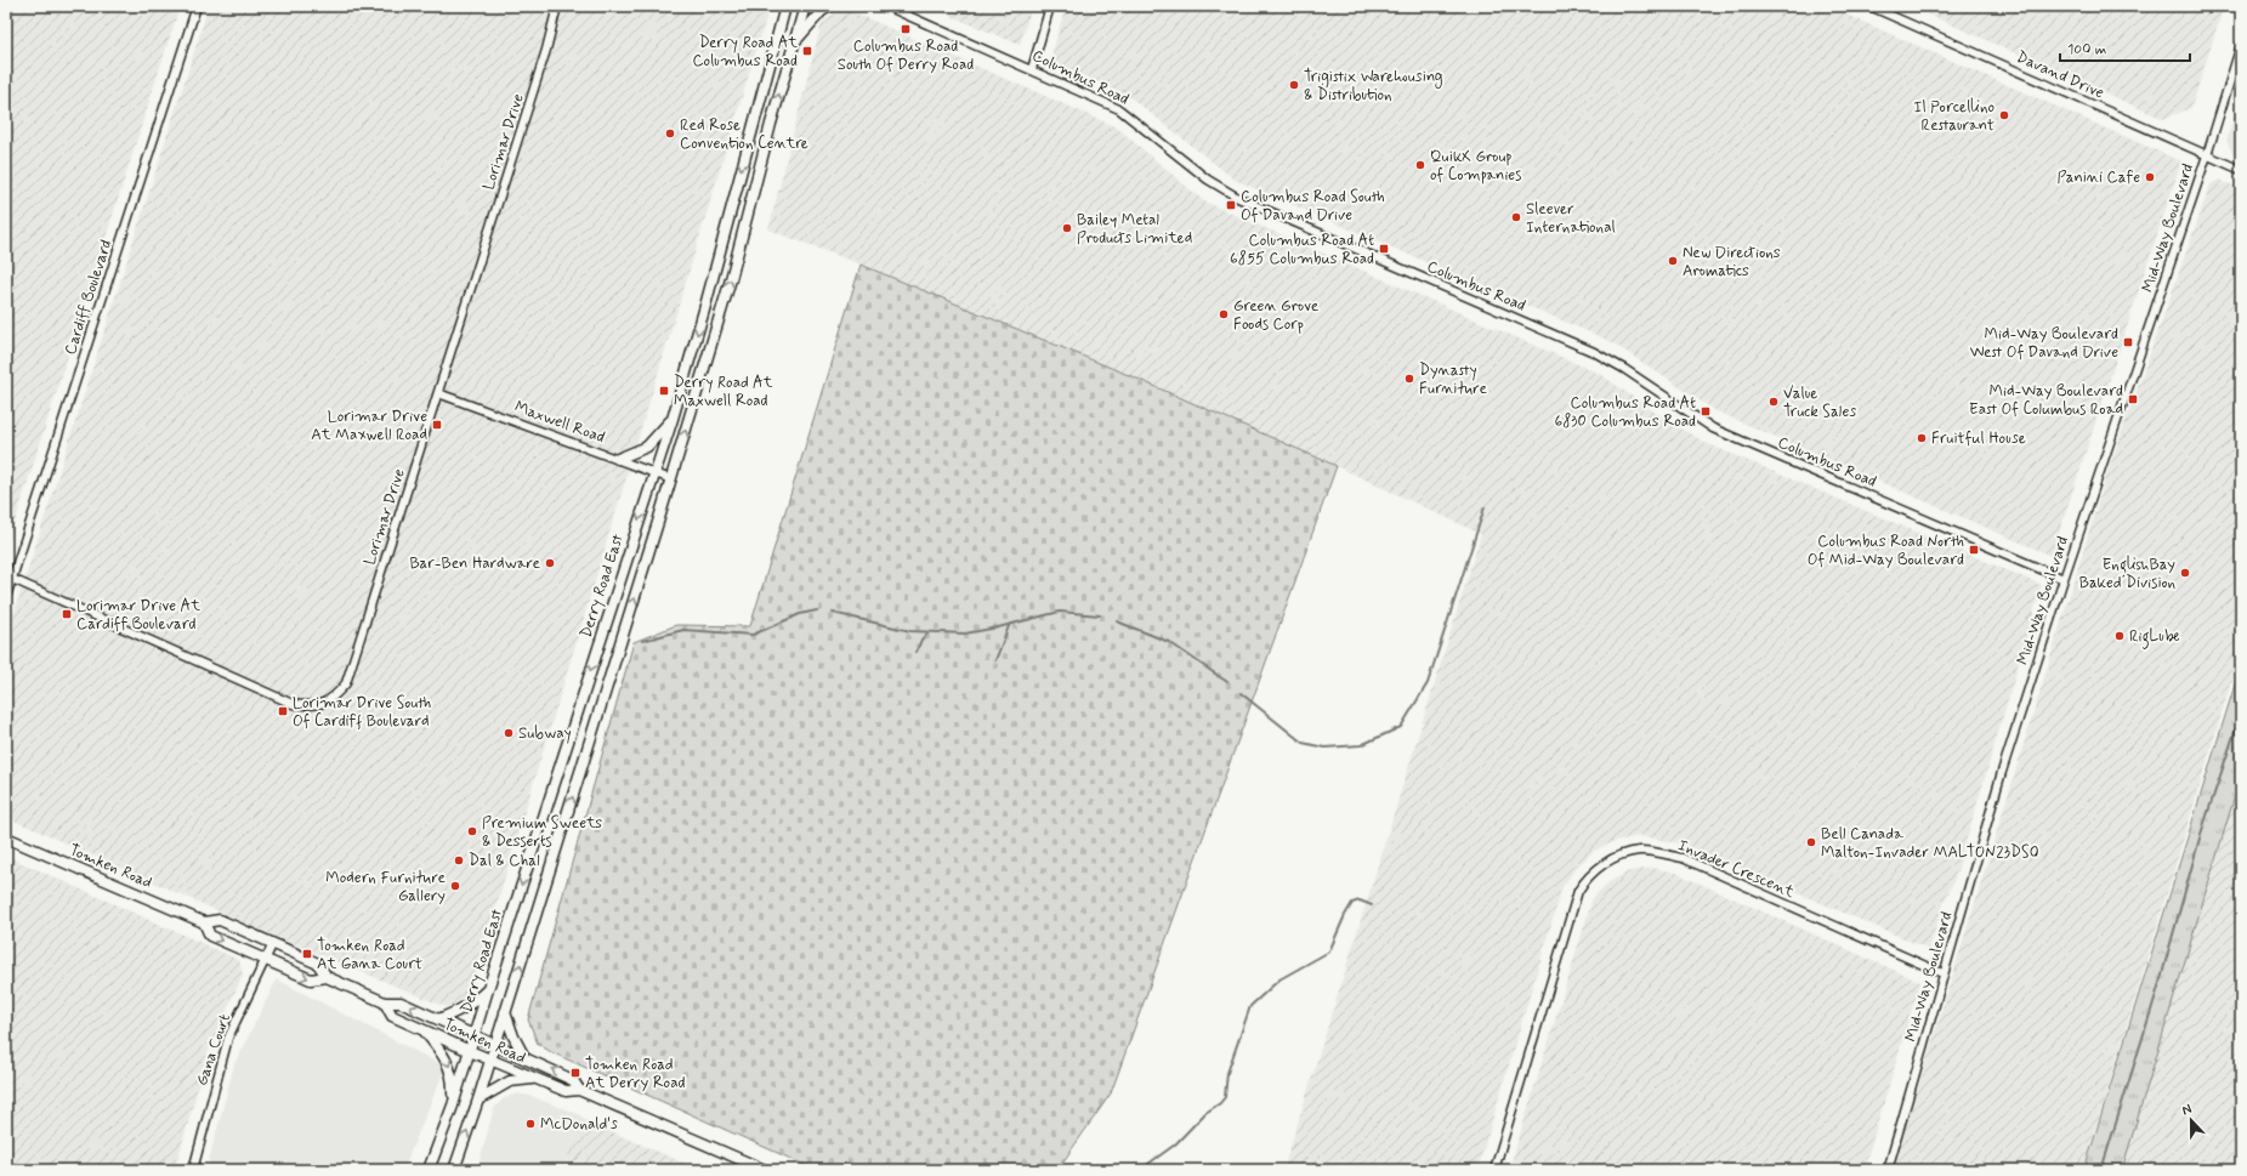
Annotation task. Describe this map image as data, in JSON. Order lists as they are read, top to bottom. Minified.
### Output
{"streets":{"main road":["Derry Road East","Tomken Road"],"street":["Davand Drive","Columbus Road","Lorimar Drive","Mid-Way Boulevard","Cardiff Boulevard","Maxwell Road","Invader Crescent","Gana Court"]},"crossings":[["Davand Drive","Mid-Way Boulevard"],["Columbus Road","Mid-Way Boulevard"],["Lorimar Drive","Cardiff Boulevard"],["Lorimar Drive","Maxwell Road"],["Mid-Way Boulevard","Invader Crescent"],["Maxwell Road","Derry Road East"],["Derry Road East","Tomken Road"],["Tomken Road","Gana Court"]],"places":{"transit":["Columbus Road South Of Derry Road","Derry Road At Columbus Road","Columbus Road South Of Davand Drive","Columbus Road At 6855 Columbus Road","Mid-Way Boulevard West Of Davand Drive","Derry Road At Maxwell Road","Mid-Way Boulevard East Of Columbus Road","Columbus Road At 6830 Columbus Road","Lorimar Drive At Maxwell Road","Columbus Road North Of Mid-Way Boulevard","Lorimar Drive At Cardiff Boulevard","Lorimar Drive South Of Cardiff Boulevard","Tomken Road At Gana Court","Tomken Road At Derry Road"],"other":["Trigistix Warehousing & Distribution","Il Porcellino Restaurant","Red Rose Convention Centre","QuikX Group of Companies","Panini Cafe","Sleever International","Bailey Metal Products Limited","New Directions Aromatics","Green Grove Foods Corp","Dynasty Furniture","Value Truck Sales","Fruitful House","Bar-Ben Hardware","EnglishBay Baked Division","RigLube","Subway","Premium Sweets & Desserts","Bell Canada Malton-Invader MALTON23DS0","Dal & Chal","Modern Furniture Gallery","McDonald's"]},"scale_bar":"100 m","north":"top"}
